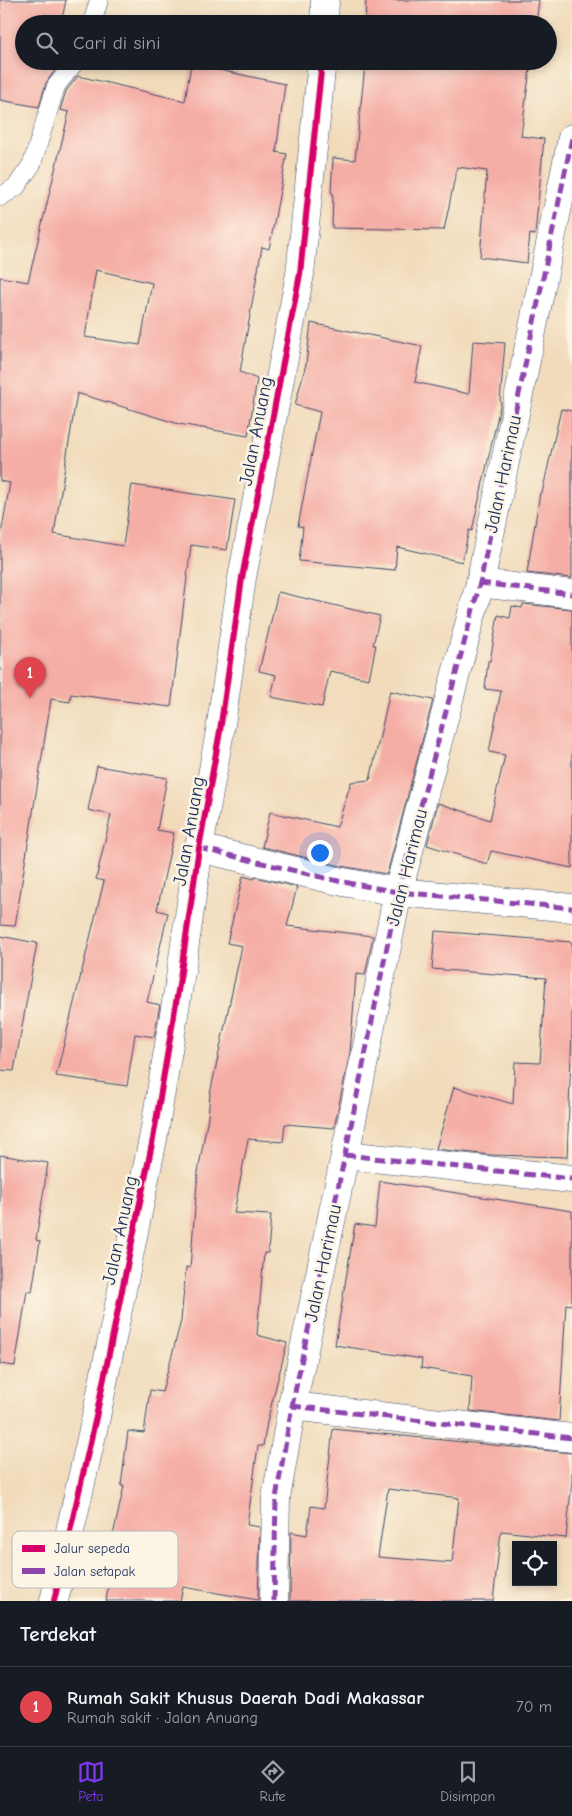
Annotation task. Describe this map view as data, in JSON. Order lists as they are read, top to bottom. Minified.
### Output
{"streets":{"street":["Jalan Anuang","Jalan Harimau"]},"legend":["Jalur sepeda","Jalan setapak"],"page":{"search":"Cari di sini","pins":"1","heading":"Terdekat","list":[{"mark":"1","name":"Rumah Sakit Khusus Daerah Dadi Makassar","note":"Rumah sakit · Jalan Anuang","value":"70 m"}],"nav":["Peta","Rute","Disimpan"]}}
